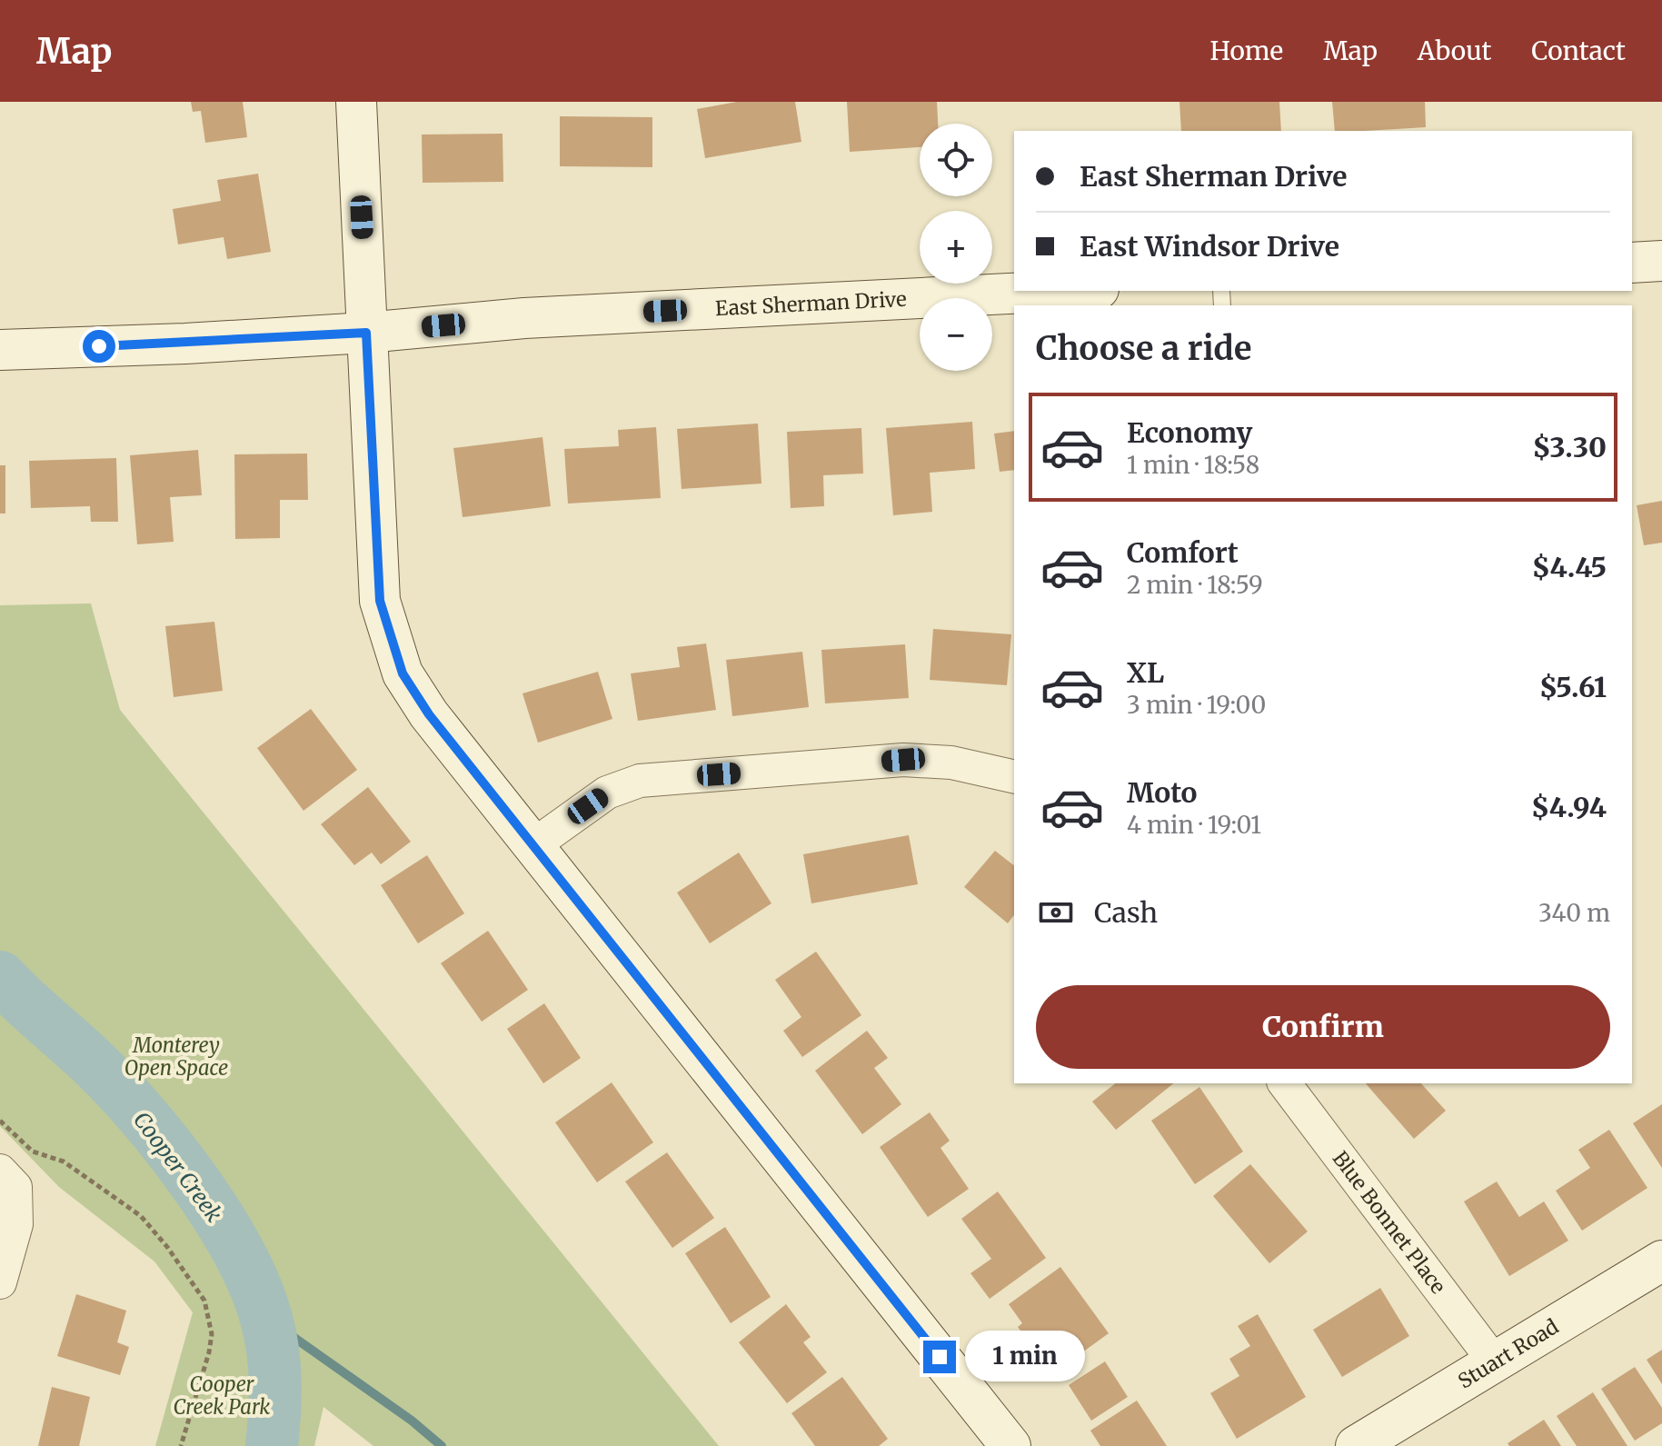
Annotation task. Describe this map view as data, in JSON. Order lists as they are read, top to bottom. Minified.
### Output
{"streets":{"street":["East Sherman Drive","Blue Bonnet Place","Stuart Road"]},"crossings":[["Blue Bonnet Place","Stuart Road"]],"water":["Cooper Creek"],"parks":["Monterey Open Space","Cooper Creek Park"],"page":{"header":"Map","nav":["Home","Map","About","Contact"],"map_buttons":["+","−"],"banner":["East Sherman Drive","East Windsor Drive"],"heading":"Choose a ride","list":[{"name":"Economy","note":"1 min · 18:58","value":"$3.30"},{"name":"Comfort","note":"2 min · 18:59","value":"$4.45"},{"name":"XL","note":"3 min · 19:00","value":"$5.61"},{"name":"Moto","note":"4 min · 19:01","value":"$4.94"}],"pay":["Cash","340 m"],"buttons":"Confirm","bubble":"1 min"}}
